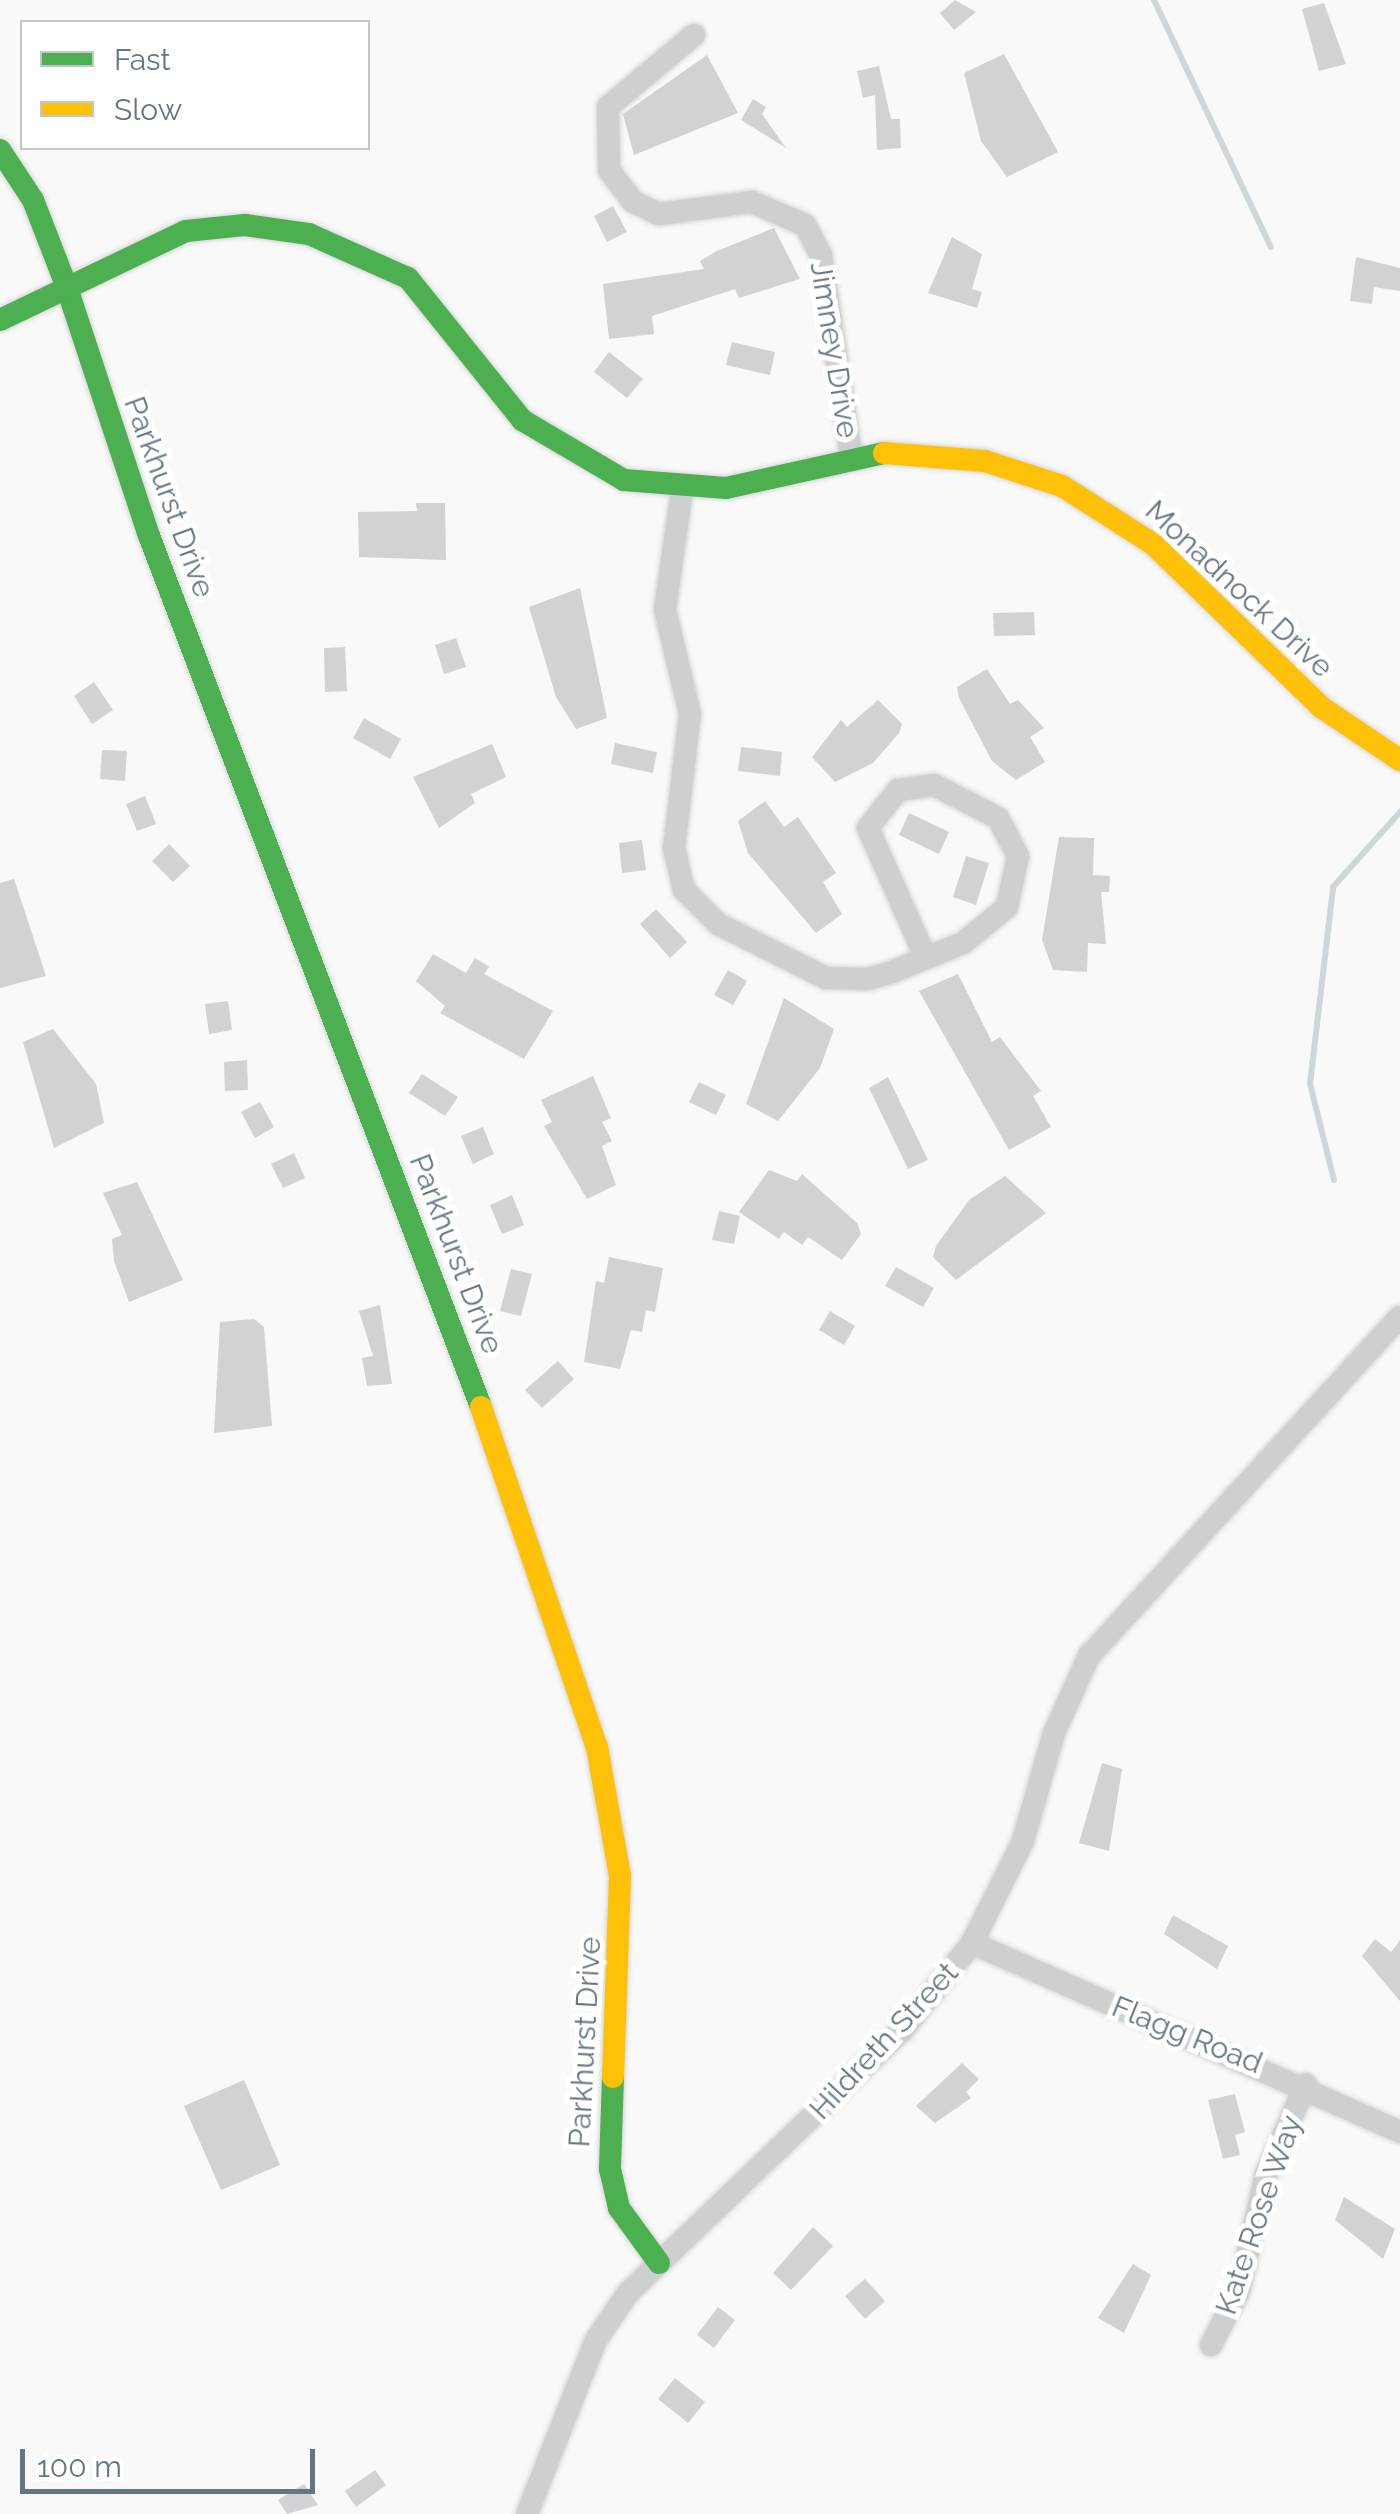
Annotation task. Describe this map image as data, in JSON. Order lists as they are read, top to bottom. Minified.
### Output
{"streets":{"street":["Jimney Drive","Parkhurst Drive","Monadnock Drive","Flagg Road","Hildreth Street","Kate Rose Way"]},"crossings":[["Jimney Drive","Monadnock Drive"],["Parkhurst Drive","Monadnock Drive"],["Parkhurst Drive","Hildreth Street"],["Flagg Road","Hildreth Street"],["Flagg Road","Kate Rose Way"]],"legend":["Fast","Slow"],"scale_bar":"100 m"}
